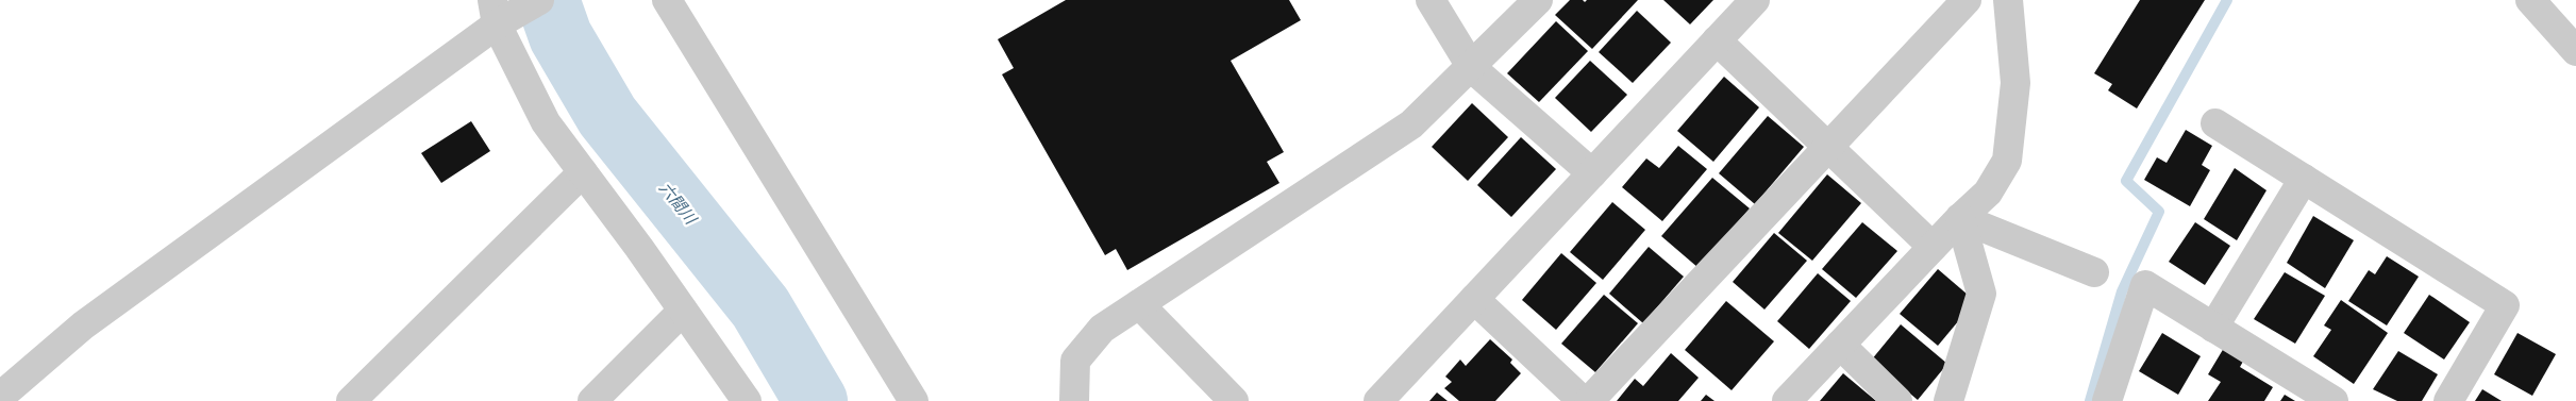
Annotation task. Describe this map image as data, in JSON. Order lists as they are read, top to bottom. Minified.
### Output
{"water":["六間川"]}
